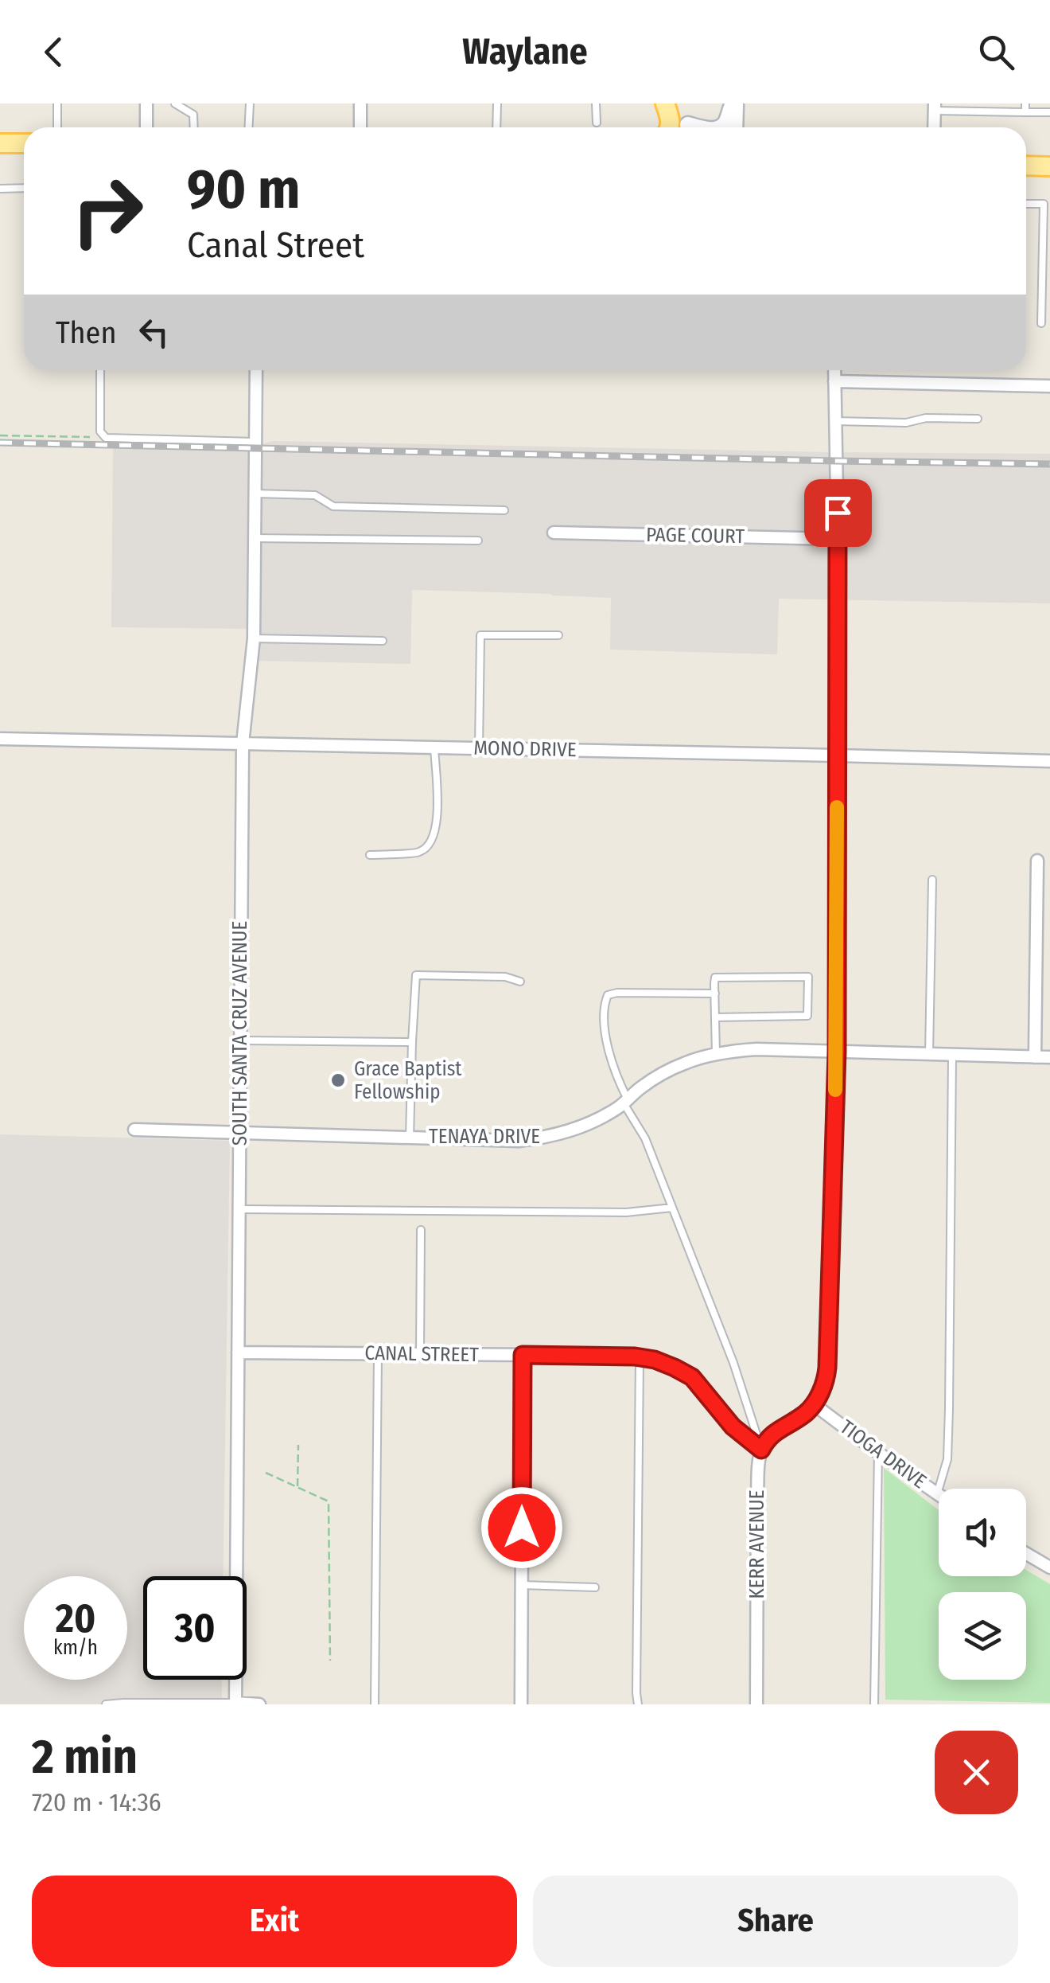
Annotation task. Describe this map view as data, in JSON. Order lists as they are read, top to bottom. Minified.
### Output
{"streets":{"street":["PAGE COURT","MONO DRIVE","SOUTH SANTA CRUZ AVENUE","TENAYA DRIVE","CANAL STREET","TIOGA DRIVE","KERR AVENUE"]},"crossings":[["MONO DRIVE","SOUTH SANTA CRUZ AVENUE"],["SOUTH SANTA CRUZ AVENUE","TENAYA DRIVE"],["SOUTH SANTA CRUZ AVENUE","CANAL STREET"],["CANAL STREET","KERR AVENUE"]],"places":["Grace Baptist Fellowship"],"page":{"header":"Waylane","turn":["90 m","Canal Street"],"then":"Then","speed":"20 km/h","limit":"30","heading":["2 min","720 m · 14:36"],"buttons":["Exit","Share"]}}
